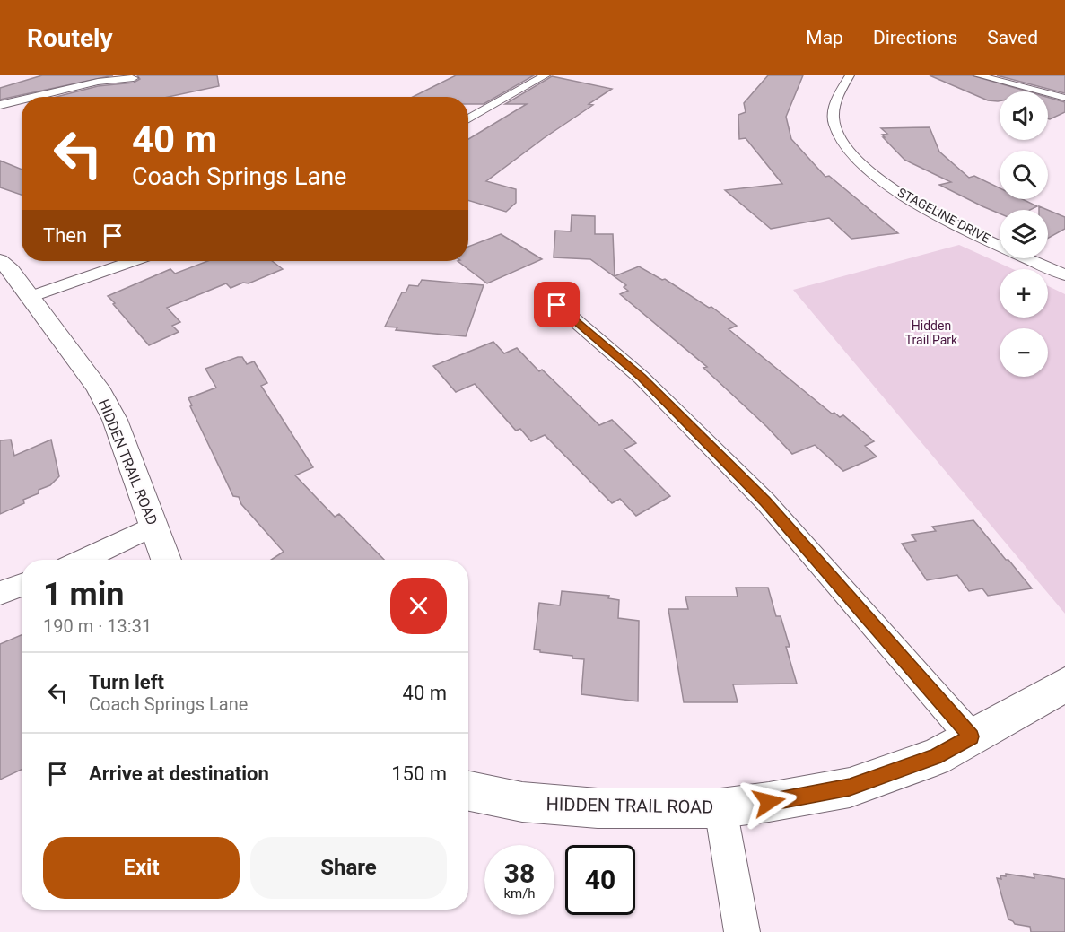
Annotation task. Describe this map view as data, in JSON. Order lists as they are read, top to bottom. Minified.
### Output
{"streets":{"street":["STAGELINE DRIVE","HIDDEN TRAIL ROAD"]},"parks":["Hidden Trail Park"],"page":{"header":"Routely","nav":["Map","Directions","Saved"],"map_buttons":["+","−"],"turn":["40 m","Coach Springs Lane"],"then":"Then","heading":["1 min","190 m · 13:31"],"list":[{"name":"Turn left","note":"Coach Springs Lane","value":"40 m"},{"name":"Arrive at destination","value":"150 m"}],"buttons":["Exit","Share"],"speed":"38 km/h","limit":"40"}}
